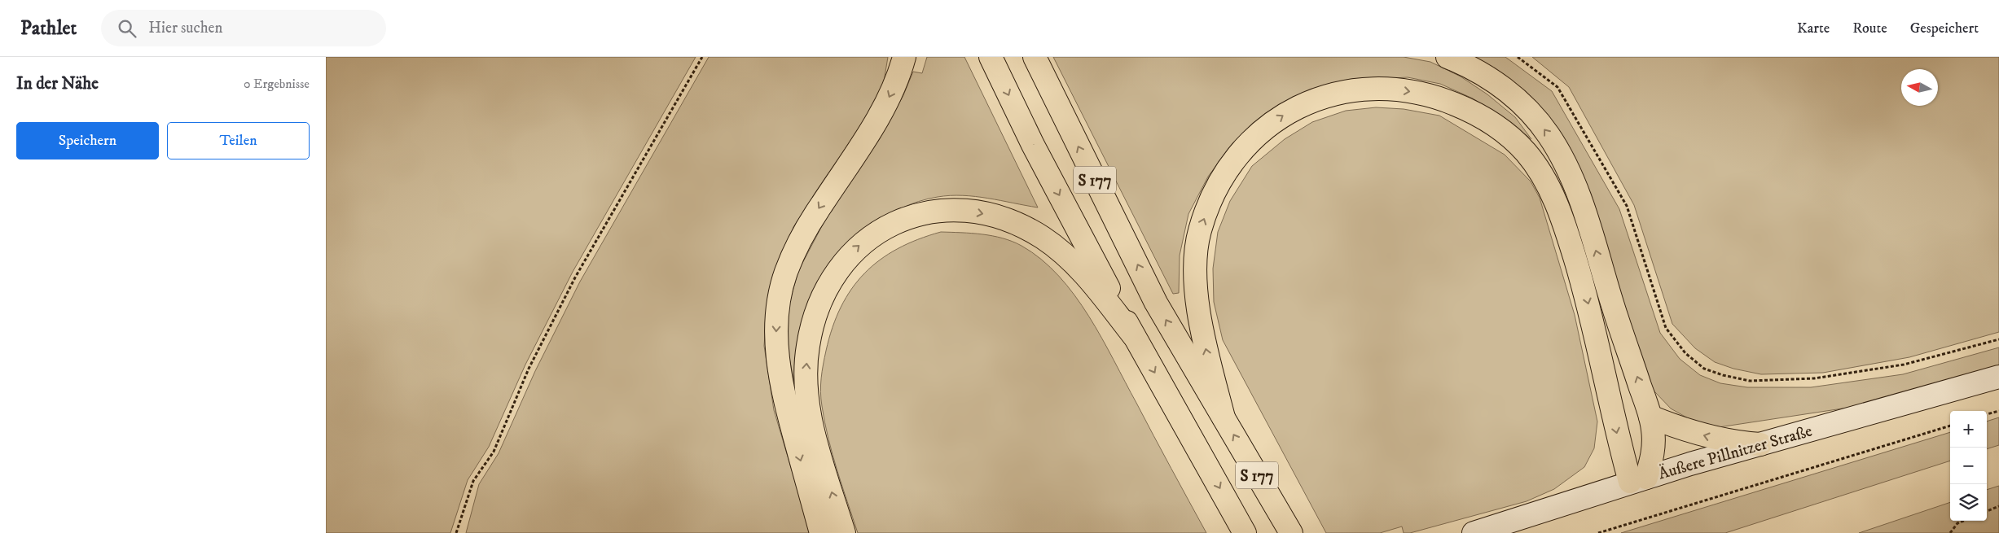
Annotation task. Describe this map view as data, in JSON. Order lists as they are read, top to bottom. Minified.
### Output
{"streets":{"highway":["S 177"],"main road":["Äußere Pillnitzer Straße"]},"north":"left","page":{"header":"Pathlet","search":"Hier suchen","nav":["Karte","Route","Gespeichert"],"heading":["In der Nähe","0 Ergebnisse"],"buttons":["Speichern","Teilen"],"map_buttons":["+","−"]}}
